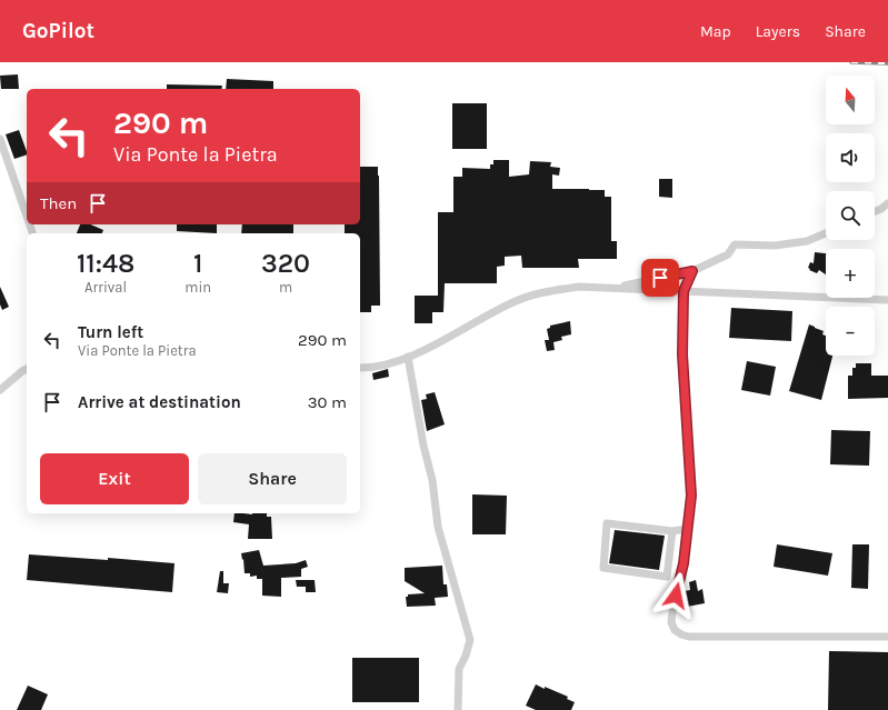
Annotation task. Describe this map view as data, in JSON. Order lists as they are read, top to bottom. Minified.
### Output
{"north":"top","page":{"header":"GoPilot","nav":["Map","Layers","Share"],"map_buttons":["+","−"],"turn":["290 m","Via Ponte la Pietra"],"then":"Then","eta":["11:48","Arrival","1","min","320","m"],"list":[{"name":"Turn left","note":"Via Ponte la Pietra","value":"290 m"},{"name":"Arrive at destination","value":"30 m"}],"buttons":["Exit","Share"]}}
